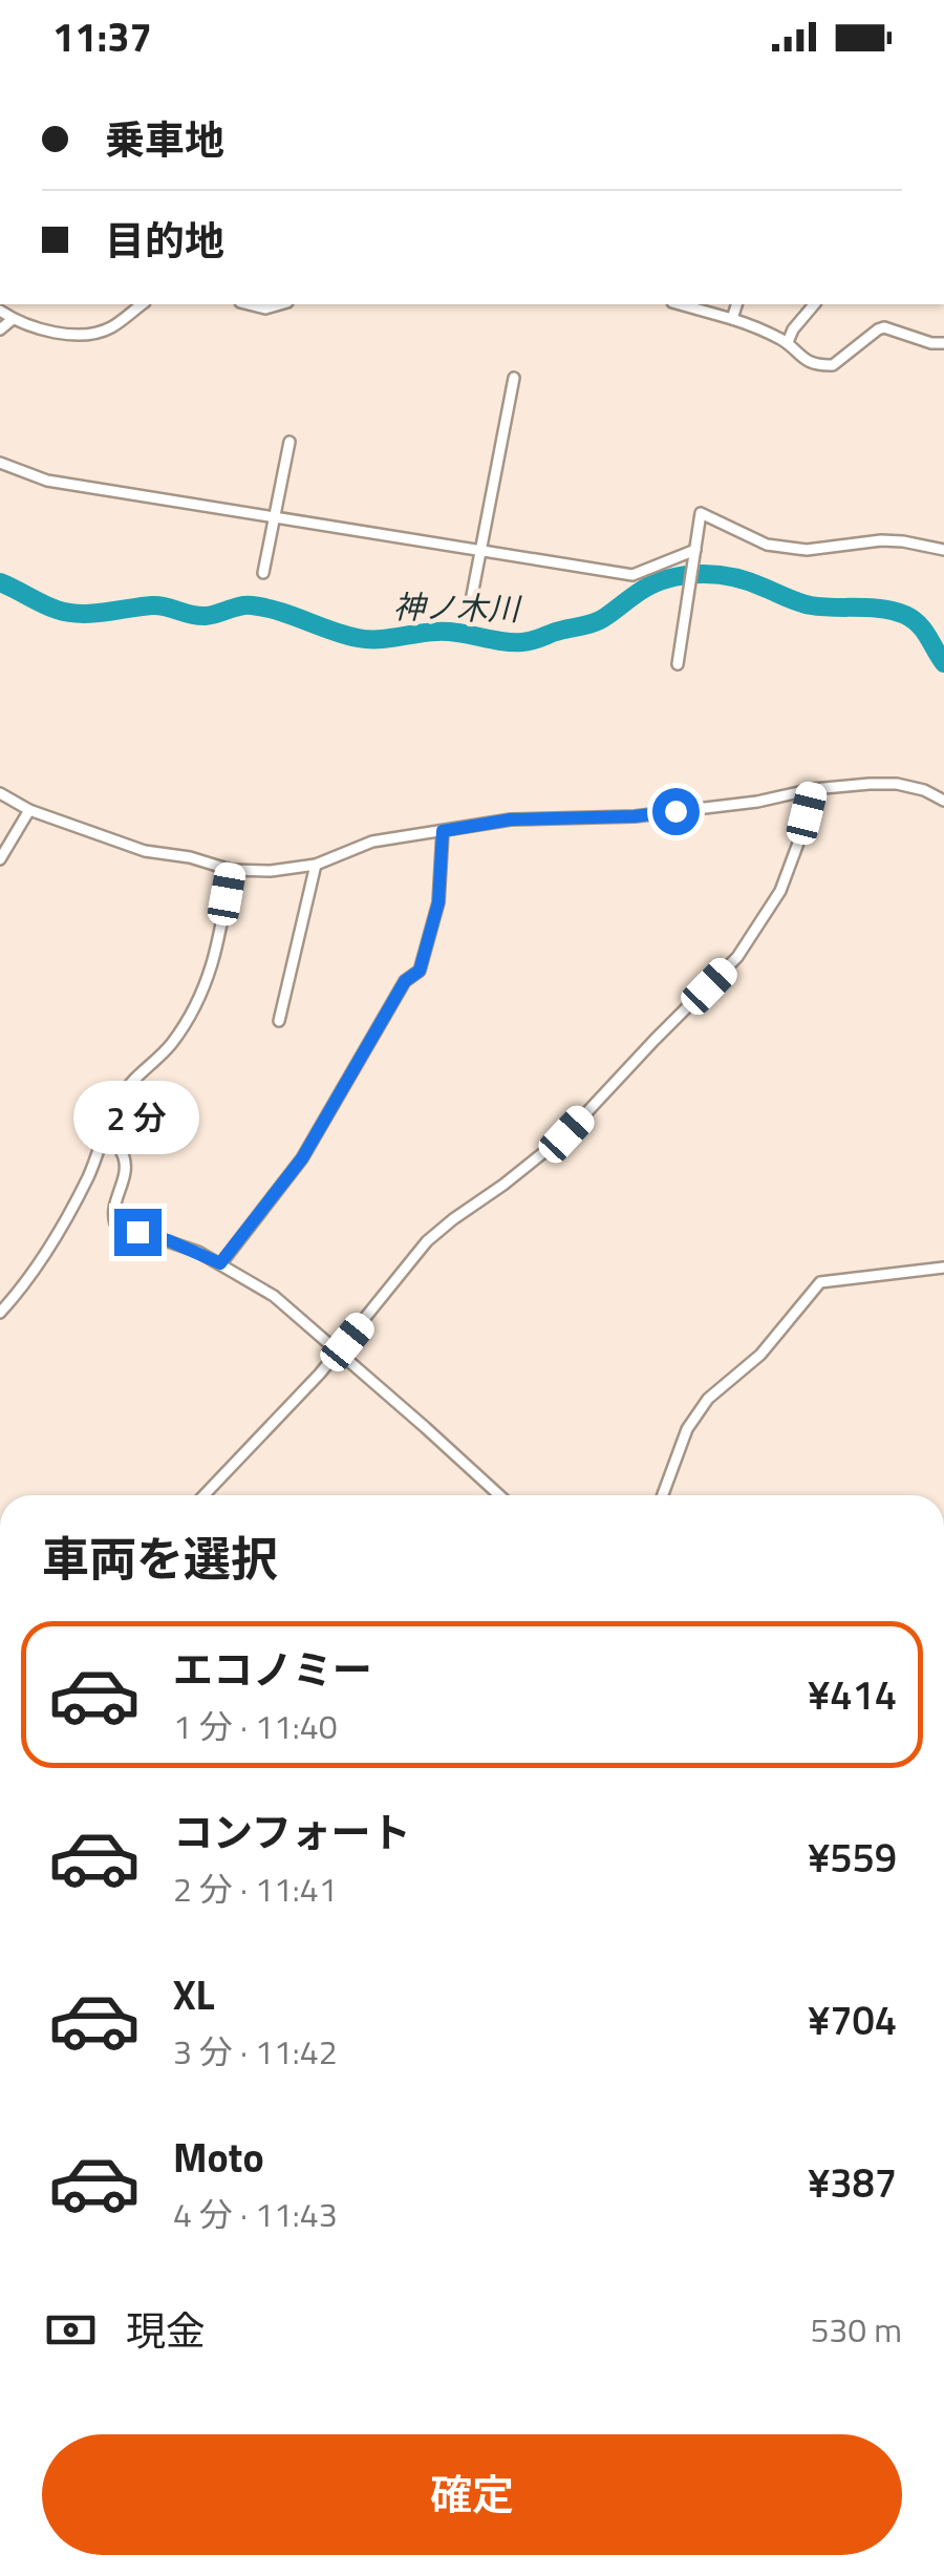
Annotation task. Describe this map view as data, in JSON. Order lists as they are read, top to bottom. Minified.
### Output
{"water":["神ノ木川"],"page":{"status":"11:37","banner":["乗車地","目的地"],"bubble":"2 分","heading":"車両を選択","list":[{"name":"エコノミー","note":"1 分 · 11:40","value":"¥414"},{"name":"コンフォート","note":"2 分 · 11:41","value":"¥559"},{"name":"XL","note":"3 分 · 11:42","value":"¥704"},{"name":"Moto","note":"4 分 · 11:43","value":"¥387"}],"pay":["現金","530 m"],"buttons":"確定"}}
